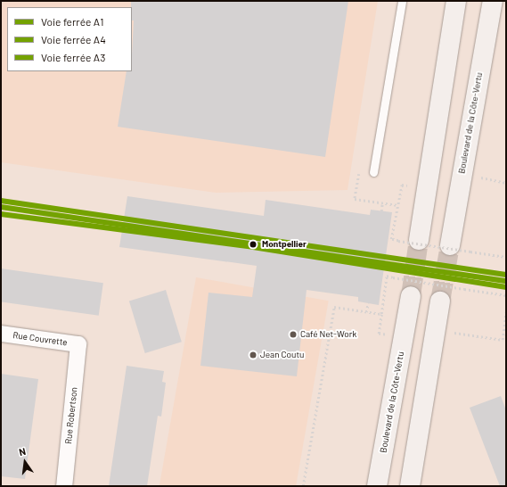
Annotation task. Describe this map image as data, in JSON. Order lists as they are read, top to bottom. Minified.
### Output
{"streets":{"main road":["Boulevard de la Côte-Vertu"],"street":["Rue Couvrette","Rue Robertson"]},"crossings":[["Rue Couvrette","Rue Robertson"]],"places":["Montpellier","Café Net-Work","Jean Coutu"],"lines":["rail line A4","rail line A3","rail line A1"],"legend":["Voie ferrée A1","Voie ferrée A4","Voie ferrée A3"],"north":"top"}
